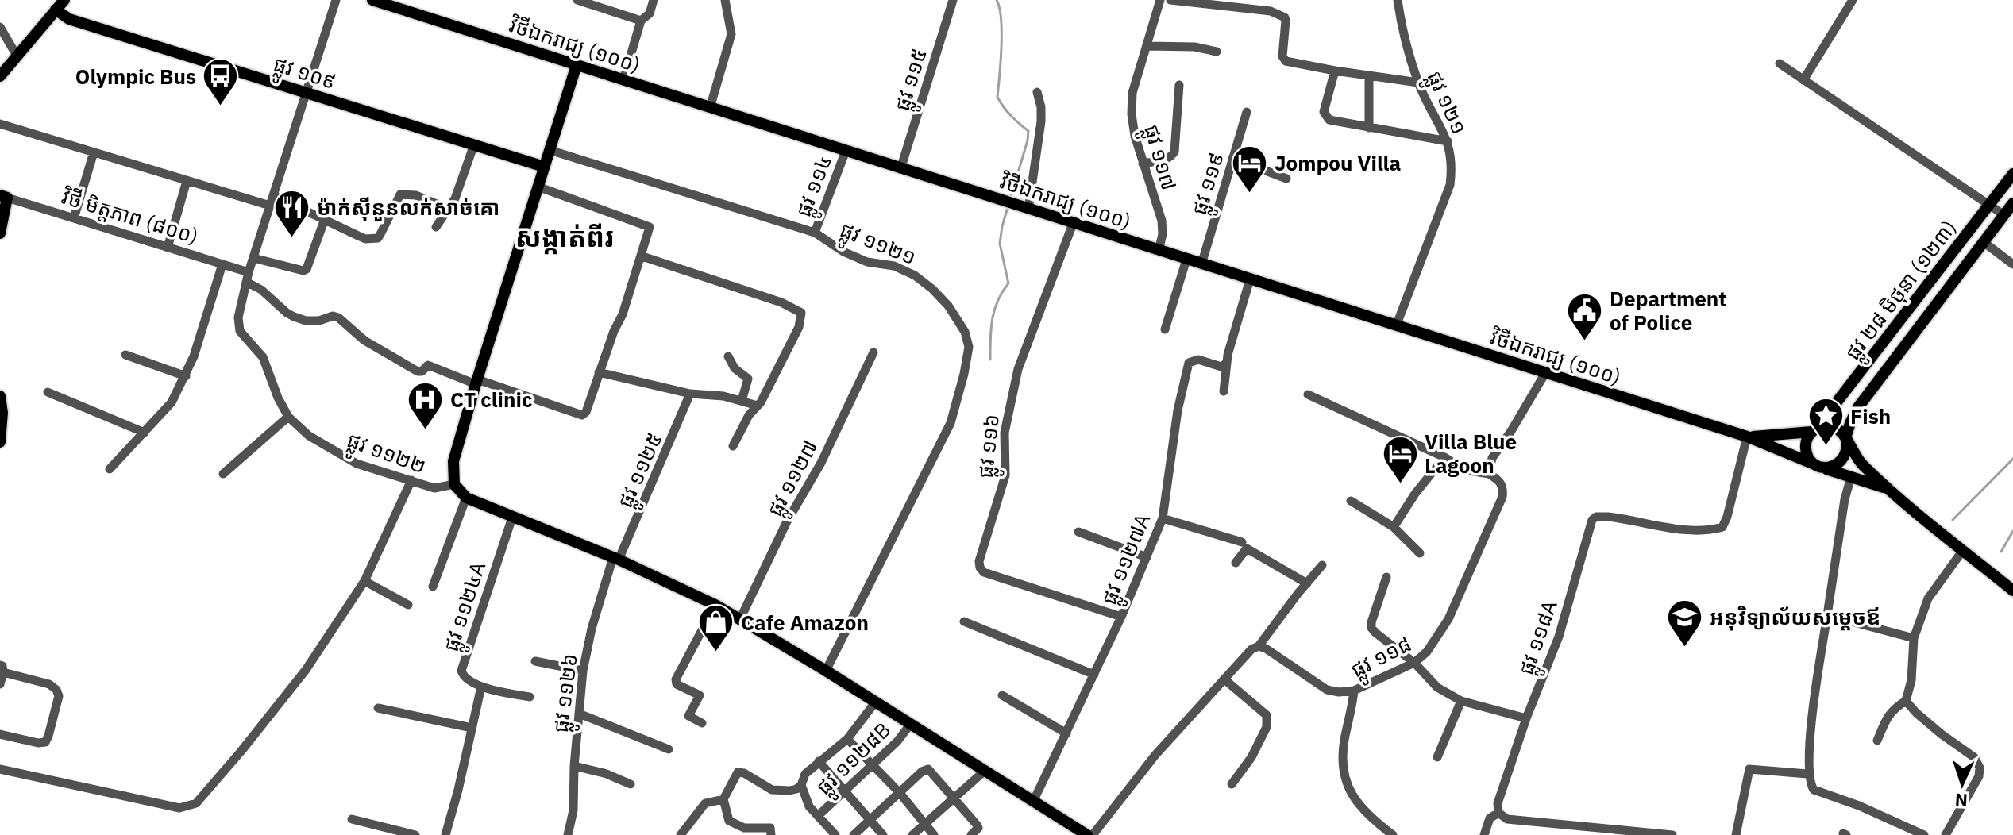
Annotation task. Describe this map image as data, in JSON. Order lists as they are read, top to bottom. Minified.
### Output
{"streets":{"main road":["វិថីឯករាជ្យ (១០០)","ផ្លូវ ១០៩","ផ្លូវ ២៨ មិថុនា (១២៣)"],"street":["ផ្លូវ ១១៥","ផ្លូវ ១២១","ផ្លូវ ១១៧","ផ្លូវ ១១៩","ផ្លូវ ១១៤","វិថី មិត្តភាព (៨០០)","ផ្លូវ ១១២១","ផ្លូវ ១១៦","ផ្លូវ ១១២២","ផ្លូវ ១១២៥","ផ្លូវ ១១២៧","ផ្លូវ ១១២៧A","ផ្លូវ ១១២៤A","ផ្លូវ ១១៨A","ផ្លូវ ១១៨","ផ្លូវ ១១២៦","ផ្លូវ ១១២៨B"]},"crossings":[["វិថីឯករាជ្យ (១០០)","ផ្លូវ ១១៥"],["វិថីឯករាជ្យ (១០០)","ផ្លូវ ១២១"],["វិថីឯករាជ្យ (១០០)","ផ្លូវ ១១៧"],["វិថីឯករាជ្យ (១០០)","ផ្លូវ ១១៩"],["វិថីឯករាជ្យ (១០០)","ផ្លូវ ១១៤"],["វិថីឯករាជ្យ (១០០)","ផ្លូវ ១១៦"],["វិថីឯករាជ្យ (១០០)","ផ្លូវ ១១៨A"],["ផ្លូវ ១០៩","ផ្លូវ ១១២២"],["ផ្លូវ ១១៤","ផ្លូវ ១១២១"],["វិថី មិត្តភាព (៨០០)","ផ្លូវ ១១២២"],["ផ្លូវ ១១៦","ផ្លូវ ១១២៧A"],["ផ្លូវ ១១២៥","ផ្លូវ ១១២៦"]],"districts":["សង្កាត់ពីរ"],"places":{"bus stop":["Olympic Bus"],"hotel":["Jompou Villa","Villa Blue Lagoon"],"restaurant":["ម៉ាក់សុីនួនលក់សាច់គោ"],"public building":["Department of Police"],"hospital":["CT clinic"],"place":["Fish"],"school or university":["អនុវិទ្យាល័យសម្តេចឪ"],"shop":["Cafe Amazon"]},"north":"bottom"}
